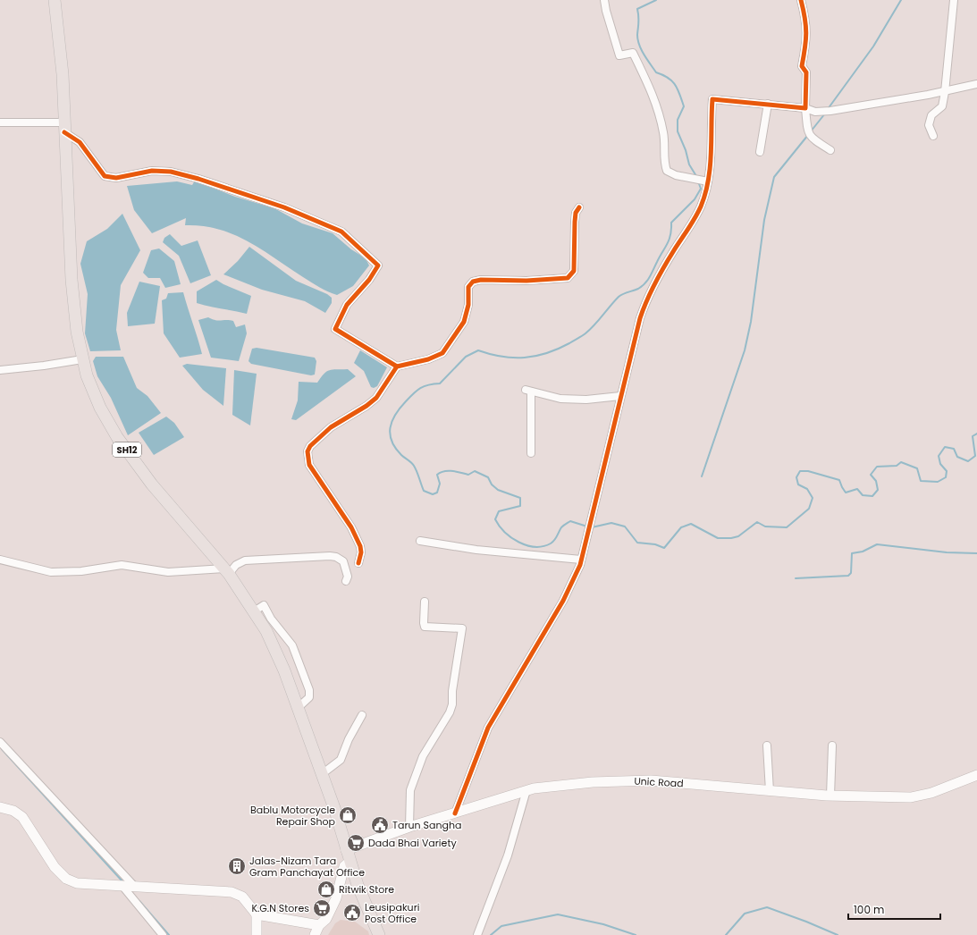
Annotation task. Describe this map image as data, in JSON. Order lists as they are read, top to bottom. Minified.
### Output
{"streets":{"main road":["SH12","Unic Road"]},"crossings":[["SH12","Unic Road"]],"places":{"shop":["Bablu Motorcycle Repair Shop","Ritwik Store"],"public building":["Tarun Sangha","Leusipakuri Post Office"],"supermarket":["Dada Bhai Variety","K.G.N Stores"],"building":["Jalas-Nizam Tara Gram Panchayat Office"]},"scale_bar":"100 m"}
